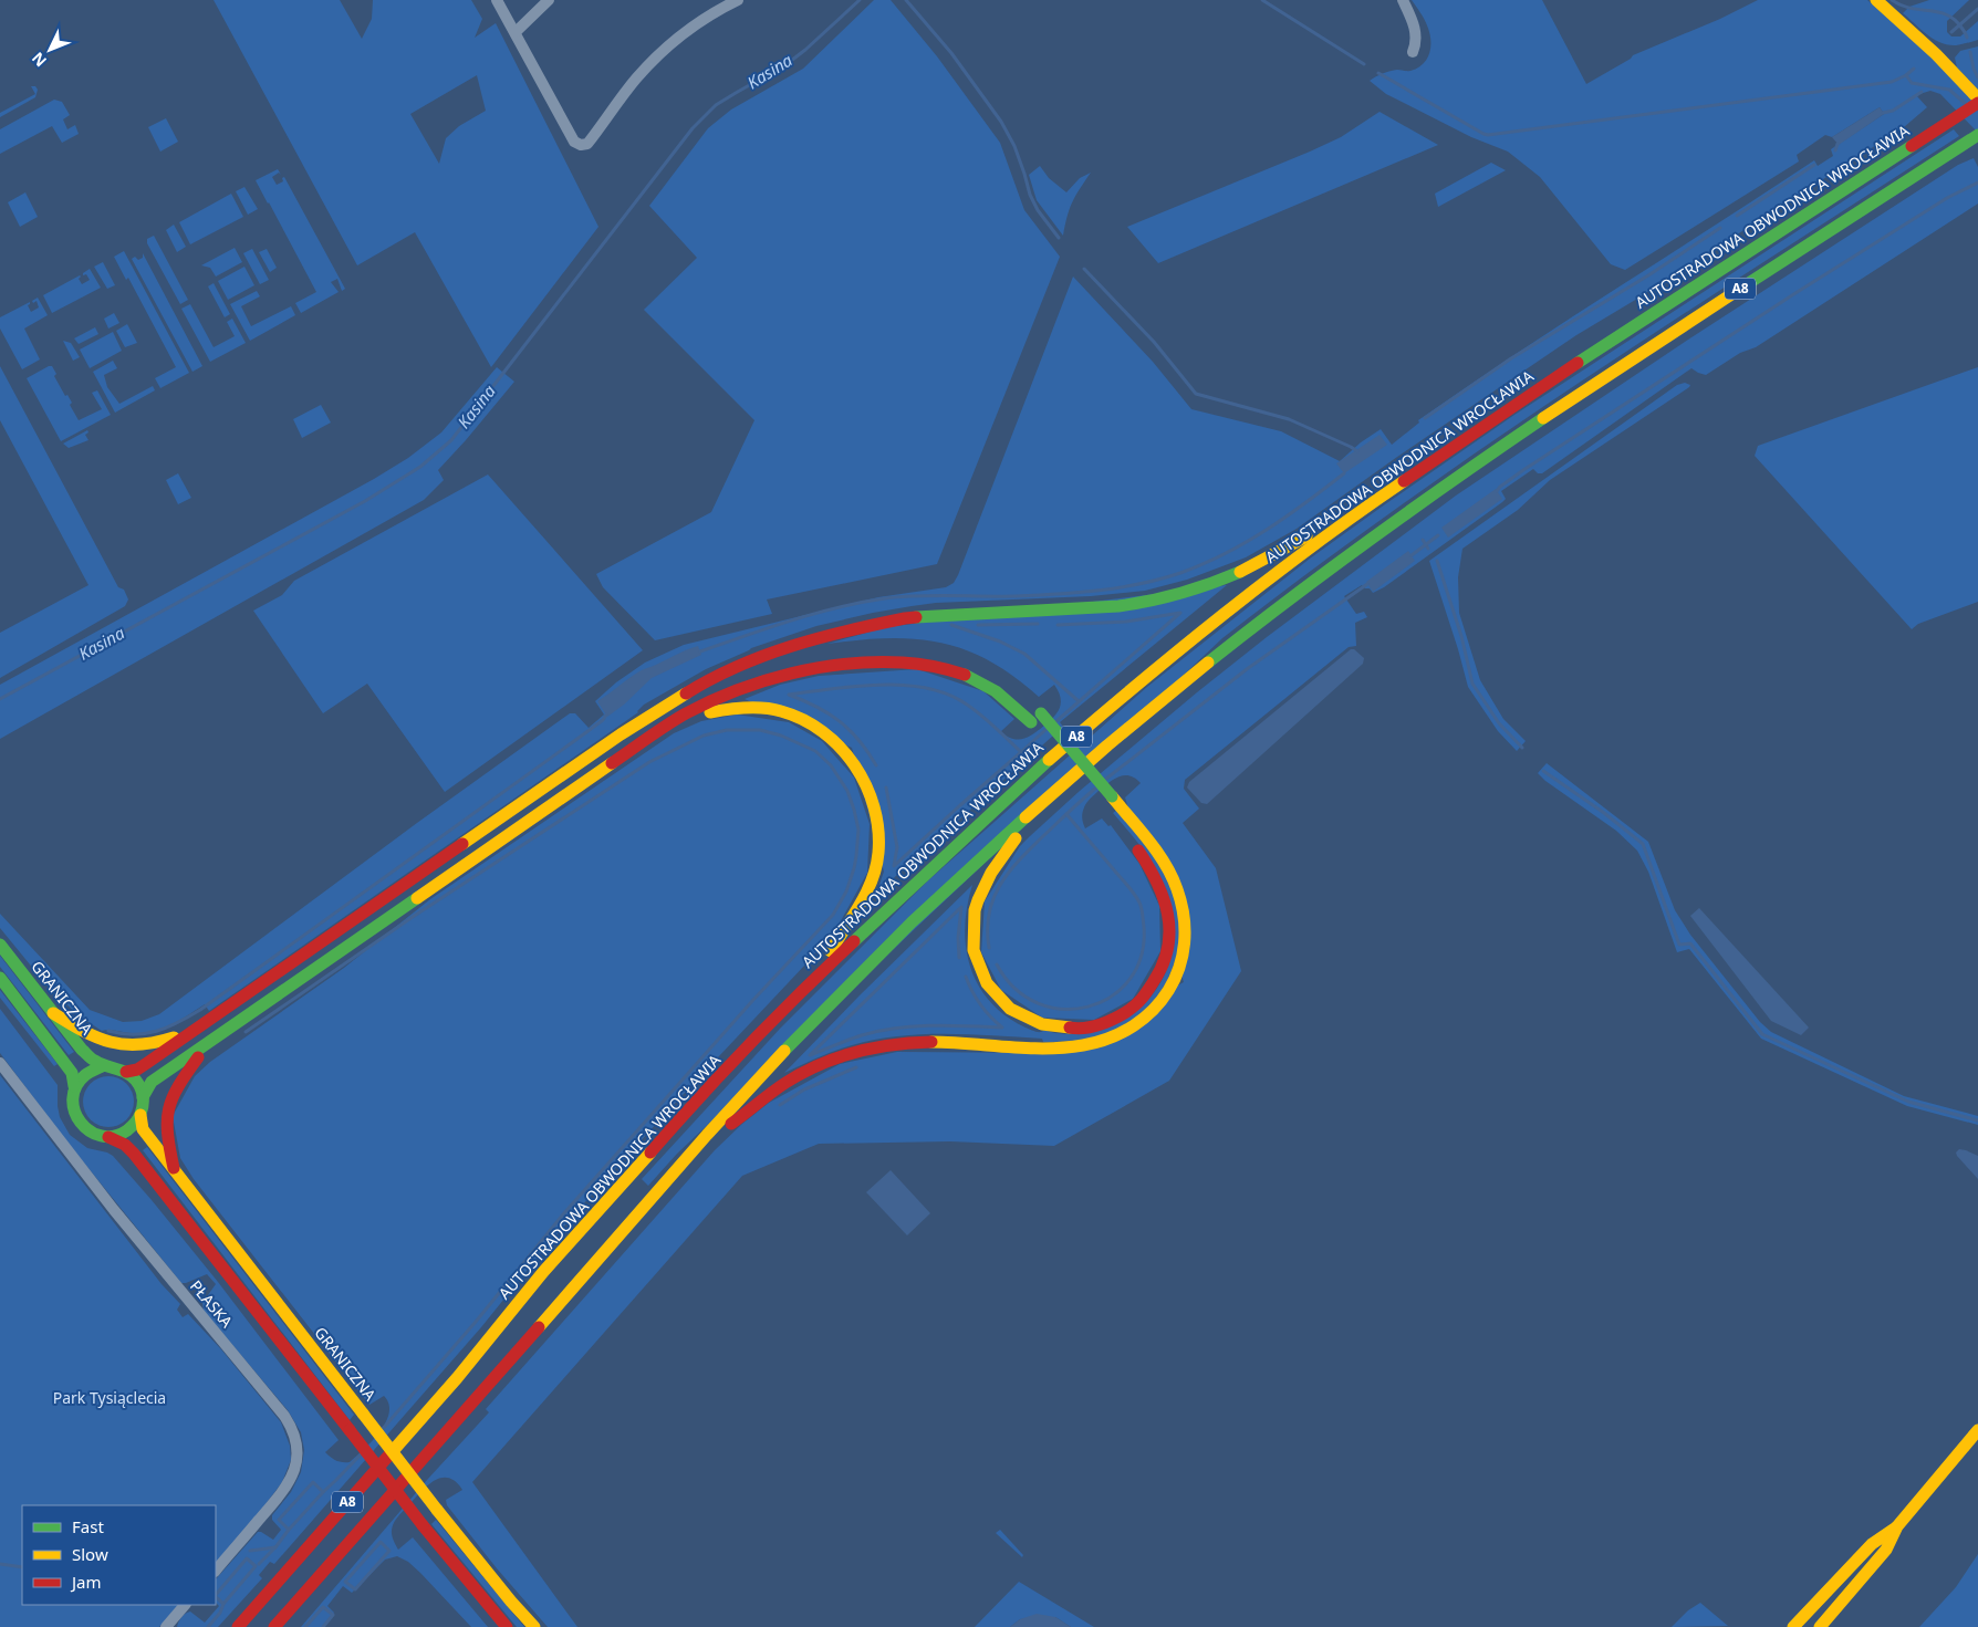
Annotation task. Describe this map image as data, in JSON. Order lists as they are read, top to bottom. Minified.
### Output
{"streets":{"main road":["AUTOSTRADOWA OBWODNICA WROCŁAWIA","A8","GRANICZNA"],"street":["PŁASKA"]},"water":["Kasina"],"parks":["Park Tysiąclecia"],"legend":["Fast","Slow","Jam"],"north":"bottom left"}
